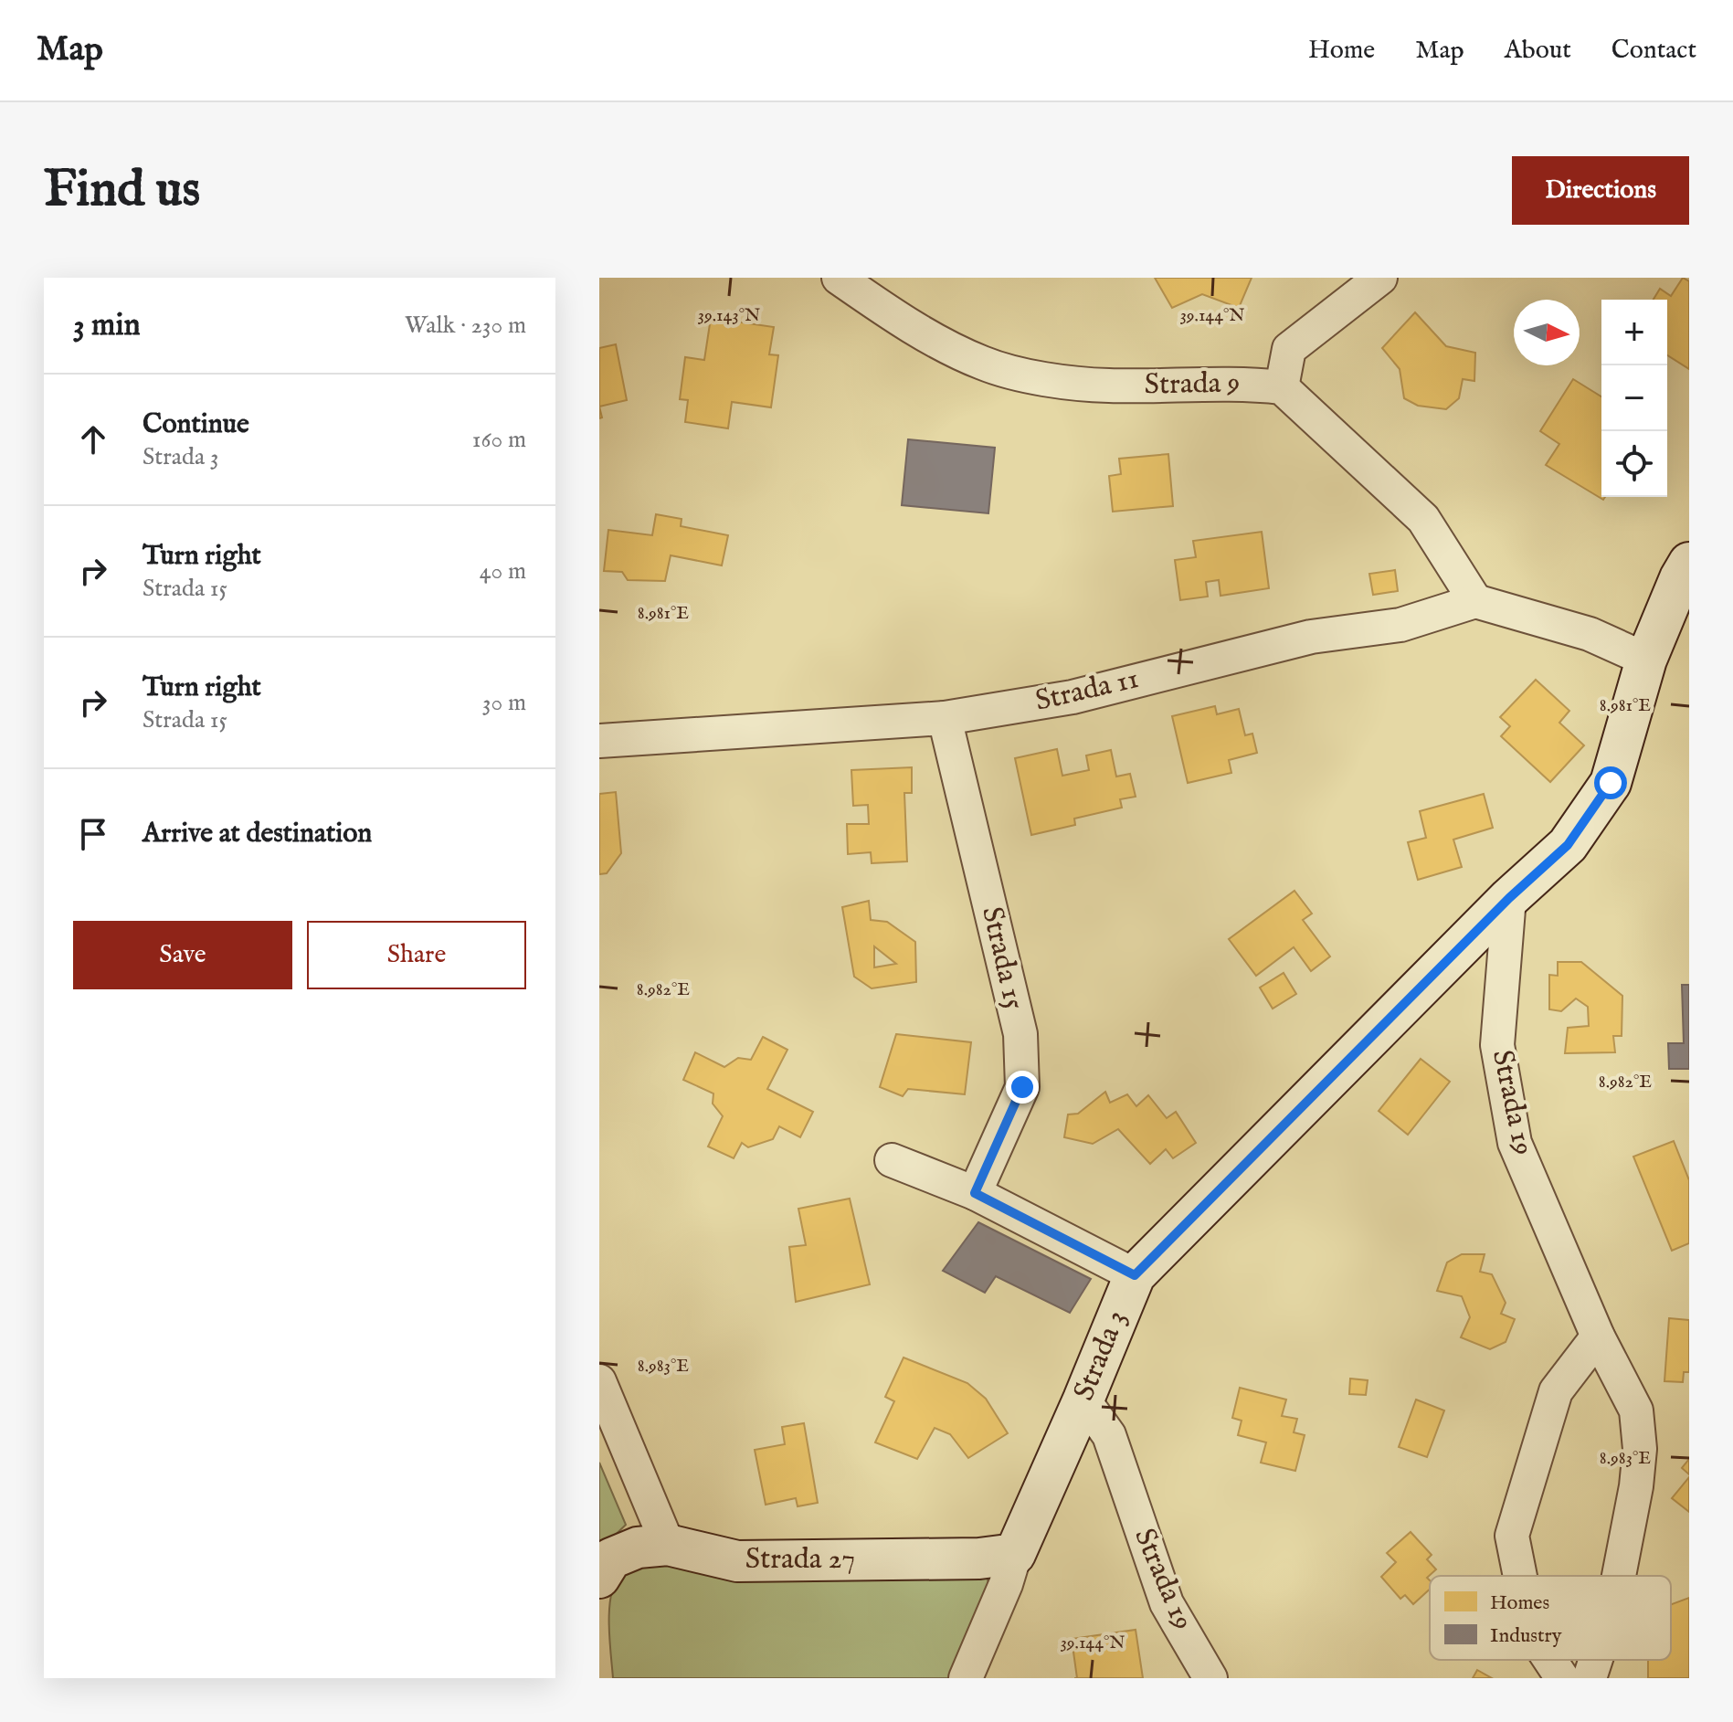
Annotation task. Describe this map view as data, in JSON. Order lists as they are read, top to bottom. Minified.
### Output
{"streets":{"street":["Strada 9","Strada 11","Strada 15","Strada 19","Strada 3","Strada 27"]},"crossings":[["Strada 9","Strada 11"],["Strada 11","Strada 15"],["Strada 19","Strada 3"],["Strada 3","Strada 27"]],"legend":["Homes","Industry"],"north":"right","page":{"header":"Map","nav":["Home","Map","About","Contact"],"buttons":["Directions",["Save","Share"]],"title":"Find us","heading":["3 min","Walk · 230 m"],"map_buttons":["+","−"],"list":[["Continue","Strada 3","160 m"],["Turn right","Strada 15","40 m"],["Turn right","Strada 15","30 m"],"Arrive at destination"]},"coordinates":["39.143°N","39.144°N","8.981°E","8.982°E","8.983°E"]}
